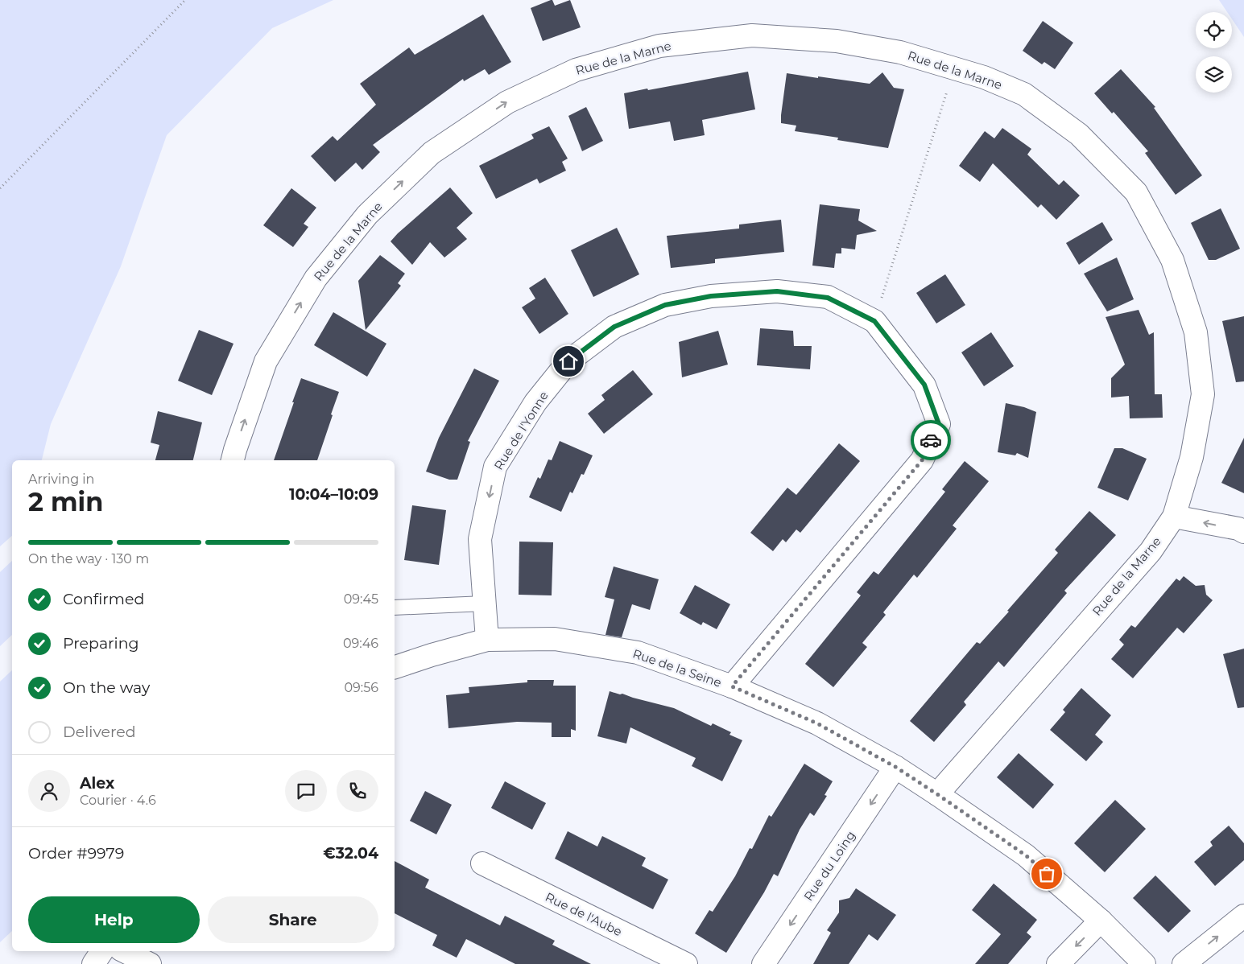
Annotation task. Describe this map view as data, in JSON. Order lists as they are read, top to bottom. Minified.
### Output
{"streets":{"street":["Rue de la Marne","Rue de l'Yonne","Rue de la Seine","Rue du Loing","Rue de l'Aube"]},"crossings":[["Rue de la Marne","Rue de la Seine"],["Rue de l'Yonne","Rue de la Seine"],["Rue de la Seine","Rue du Loing"]],"one_way":["Rue de la Marne","Rue de l'Yonne","Rue du Loing"],"page":{"heading":["2 min","Arriving in","10:04–10:09"],"panel":["Alex","Courier · 4.6","Order #9979","€32.04"],"bar":"On the way · 130 m","list":[["Confirmed","09:45"],["Preparing","09:46"],["On the way","09:56"],"Delivered"],"buttons":["Help","Share"]}}
